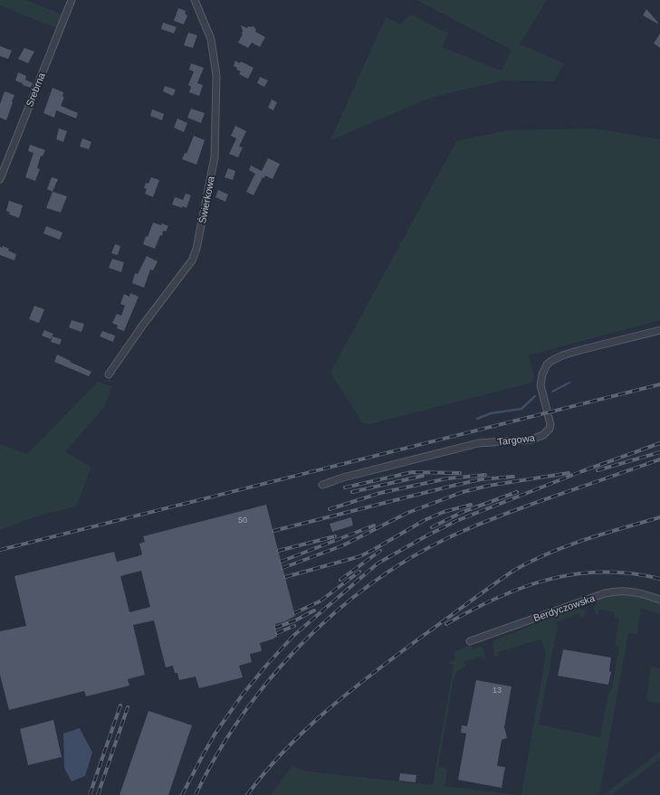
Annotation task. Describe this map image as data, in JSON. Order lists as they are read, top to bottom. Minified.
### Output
{"streets":{"street":["Srebrna","Świerkowa","Targowa","Berdyczowska"]},"house_numbers":["50","13"]}
